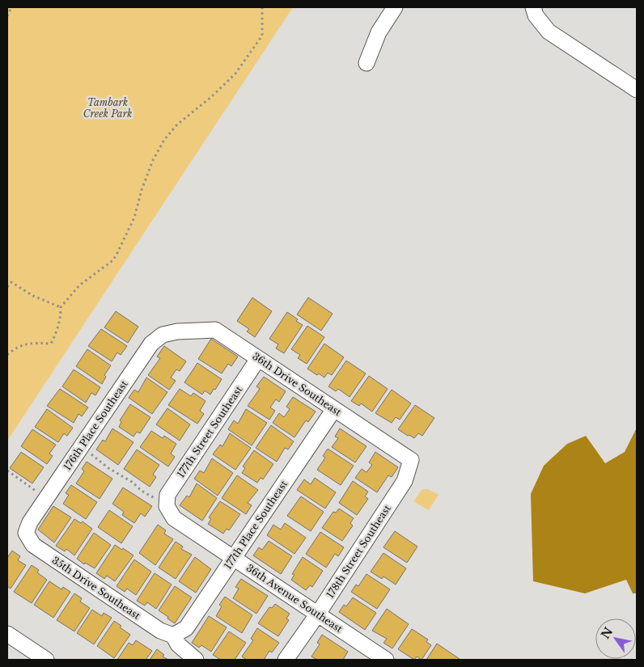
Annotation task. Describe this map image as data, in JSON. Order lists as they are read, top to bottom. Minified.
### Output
{"streets":{"street":["36th Drive Southeast","176th Place Southeast","177th Street Southeast","177th Place Southeast","178th Street Southeast","35th Drive Southeast","36th Avenue Southeast"]},"crossings":[["36th Drive Southeast","176th Place Southeast"],["36th Drive Southeast","177th Street Southeast"],["36th Drive Southeast","177th Place Southeast"],["36th Drive Southeast","178th Street Southeast"],["176th Place Southeast","35th Drive Southeast"],["177th Street Southeast","36th Avenue Southeast"],["177th Place Southeast","35th Drive Southeast"],["177th Place Southeast","36th Avenue Southeast"],["178th Street Southeast","36th Avenue Southeast"]],"parks":["Tambark Creek Park"],"north":"top left"}
